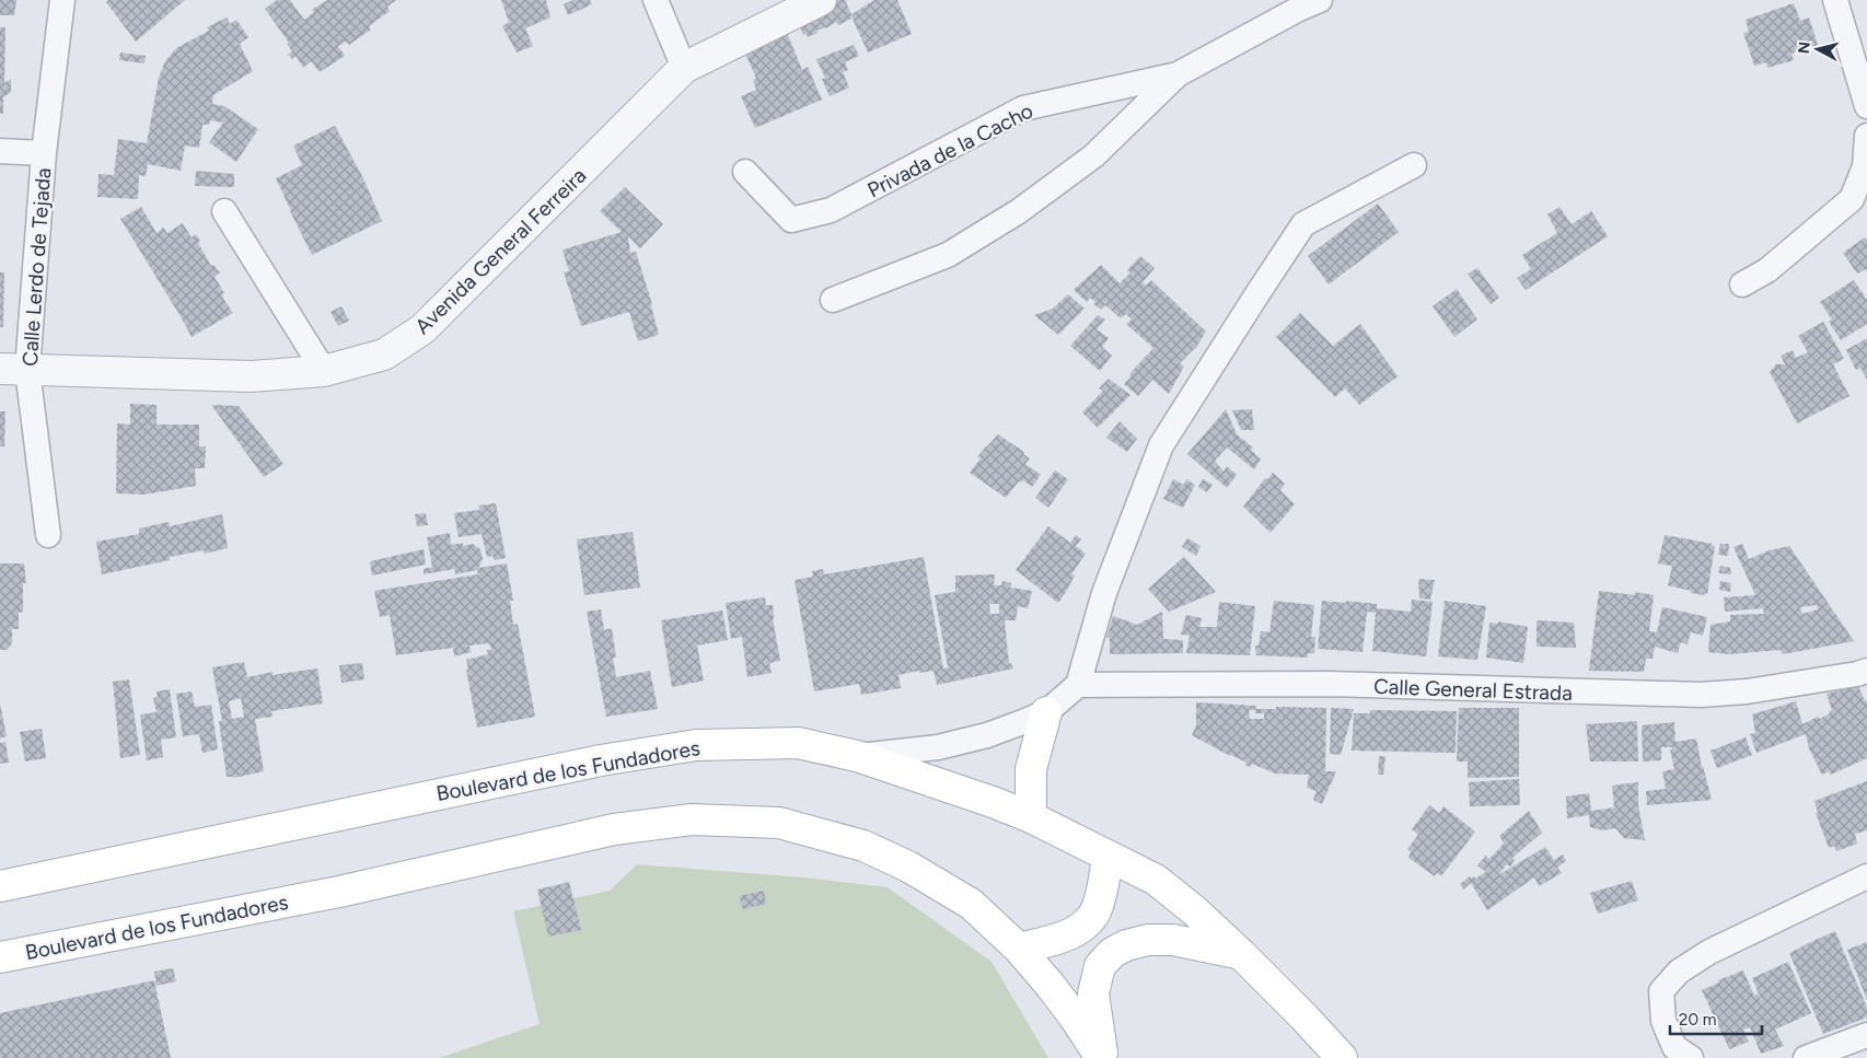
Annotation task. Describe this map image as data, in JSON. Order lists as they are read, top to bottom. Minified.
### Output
{"streets":{"main road":["Boulevard de los Fundadores"],"street":["Privada de la Cacho","Avenida General Ferreira","Calle Lerdo de Tejada","Calle General Estrada"]},"crossings":[["Avenida General Ferreira","Calle Lerdo de Tejada"]],"scale_bar":"20 m","north":"left"}
